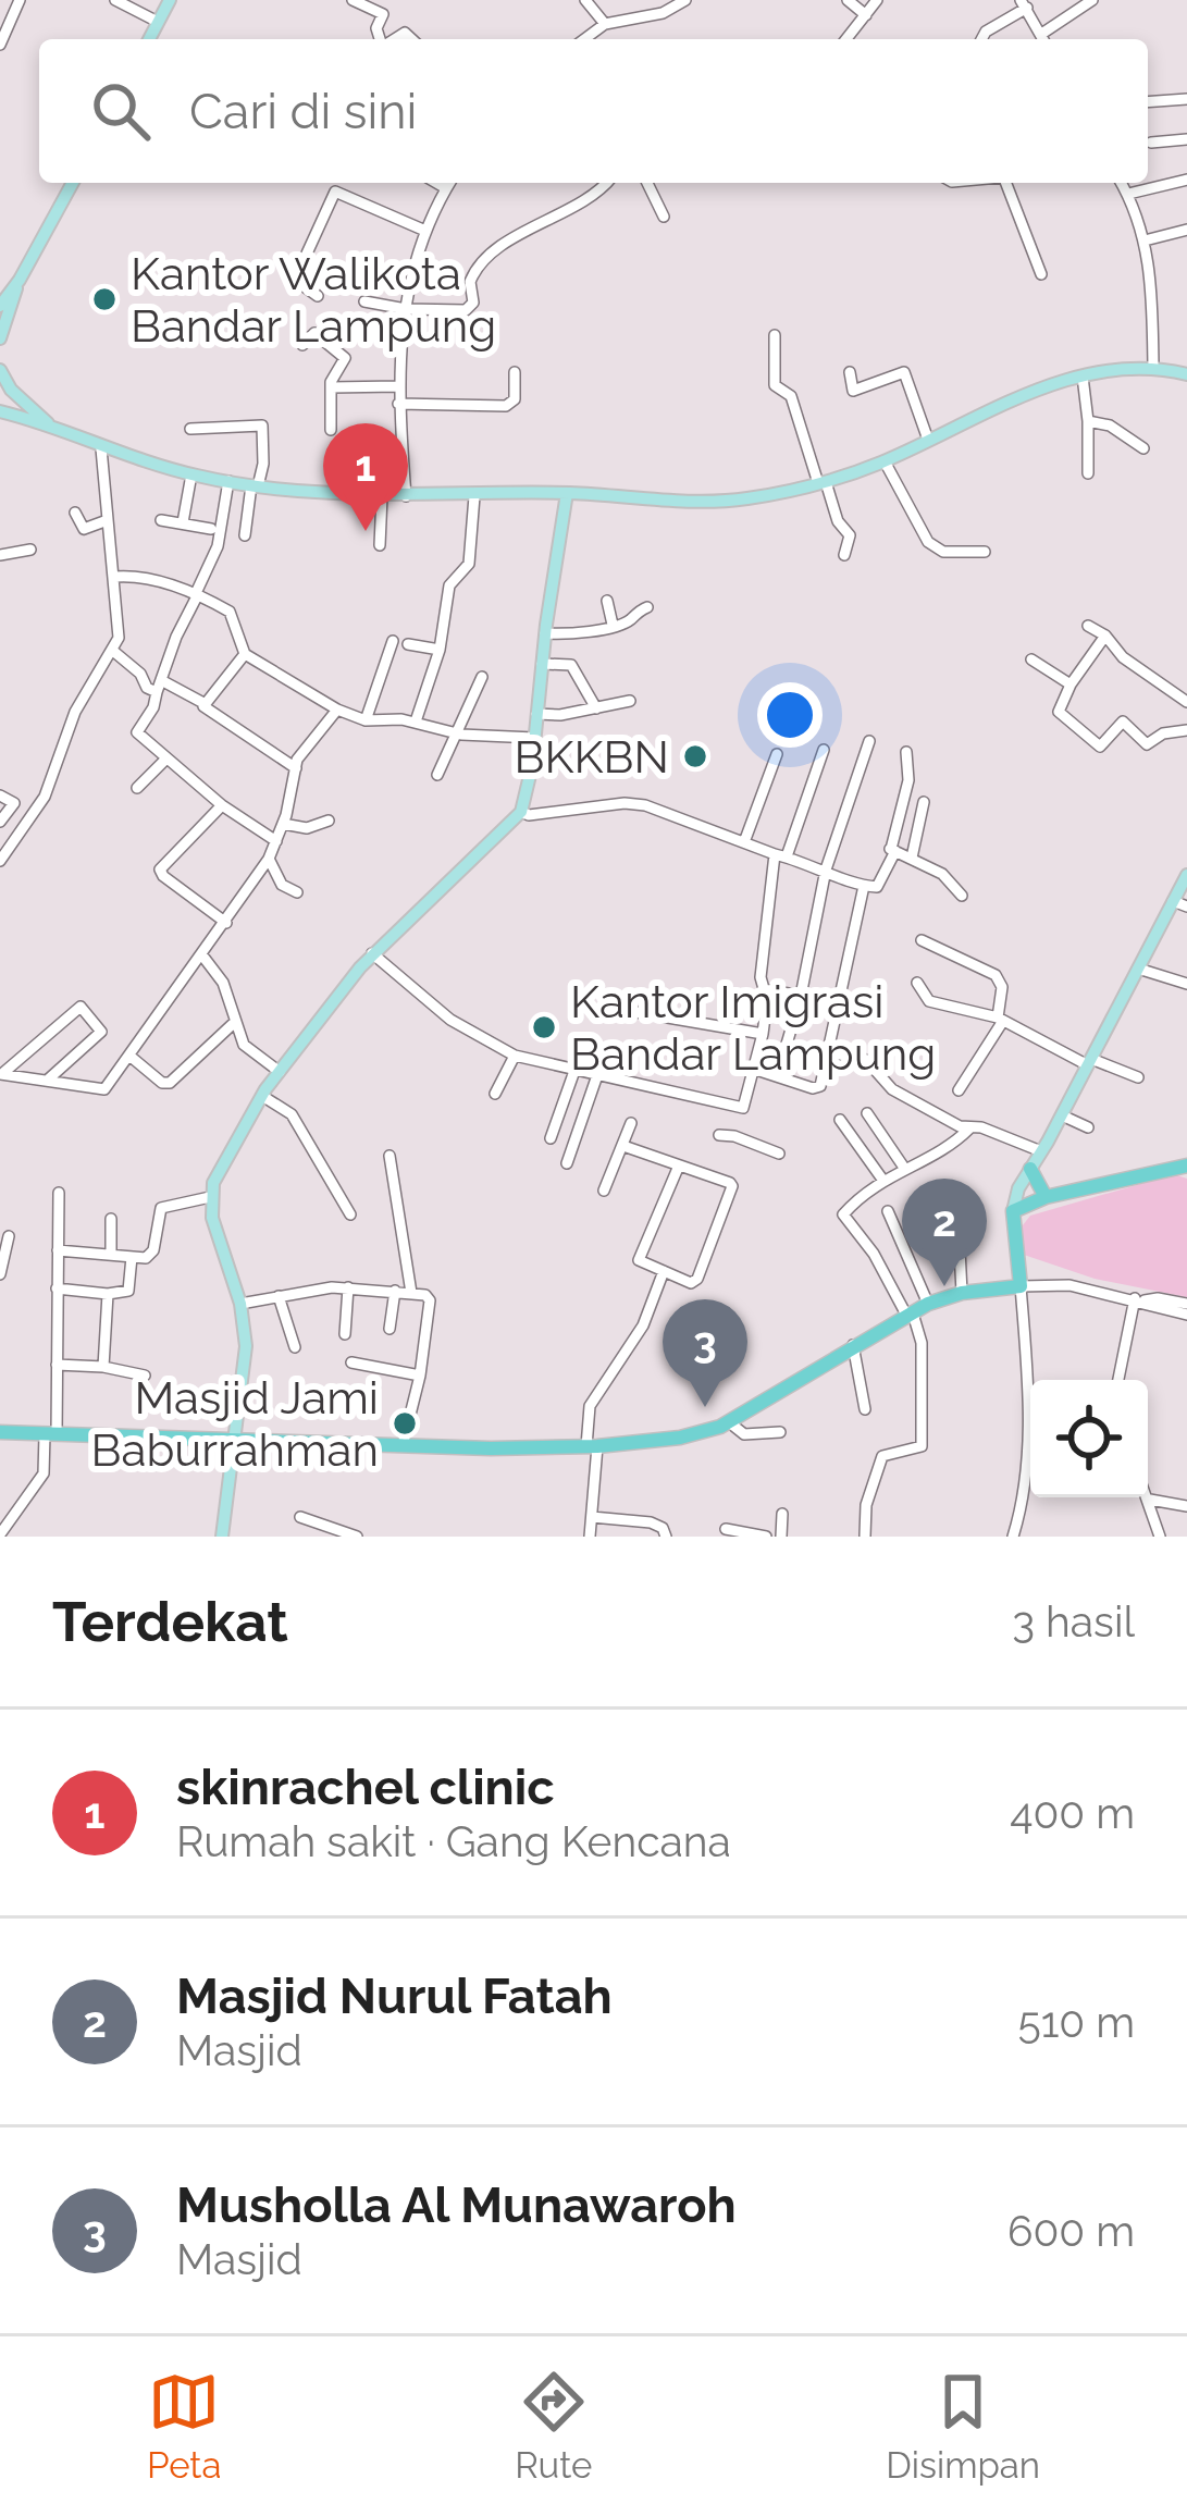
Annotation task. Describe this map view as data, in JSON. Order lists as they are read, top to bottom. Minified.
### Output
{"places":["Kantor Walikota Bandar Lampung","BKKBN","Kantor Imigrasi Bandar Lampung","Masjid Jami Baburrahman"],"page":{"search":"Cari di sini","pins":["1","2","3"],"heading":["Terdekat","3 hasil"],"list":[{"mark":"1","name":"skinrachel clinic","note":"Rumah sakit · Gang Kencana","value":"400 m"},{"mark":"2","name":"Masjid Nurul Fatah","note":"Masjid","value":"510 m"},{"mark":"3","name":"Musholla Al Munawaroh","note":"Masjid","value":"600 m"}],"nav":["Peta","Rute","Disimpan"]}}
